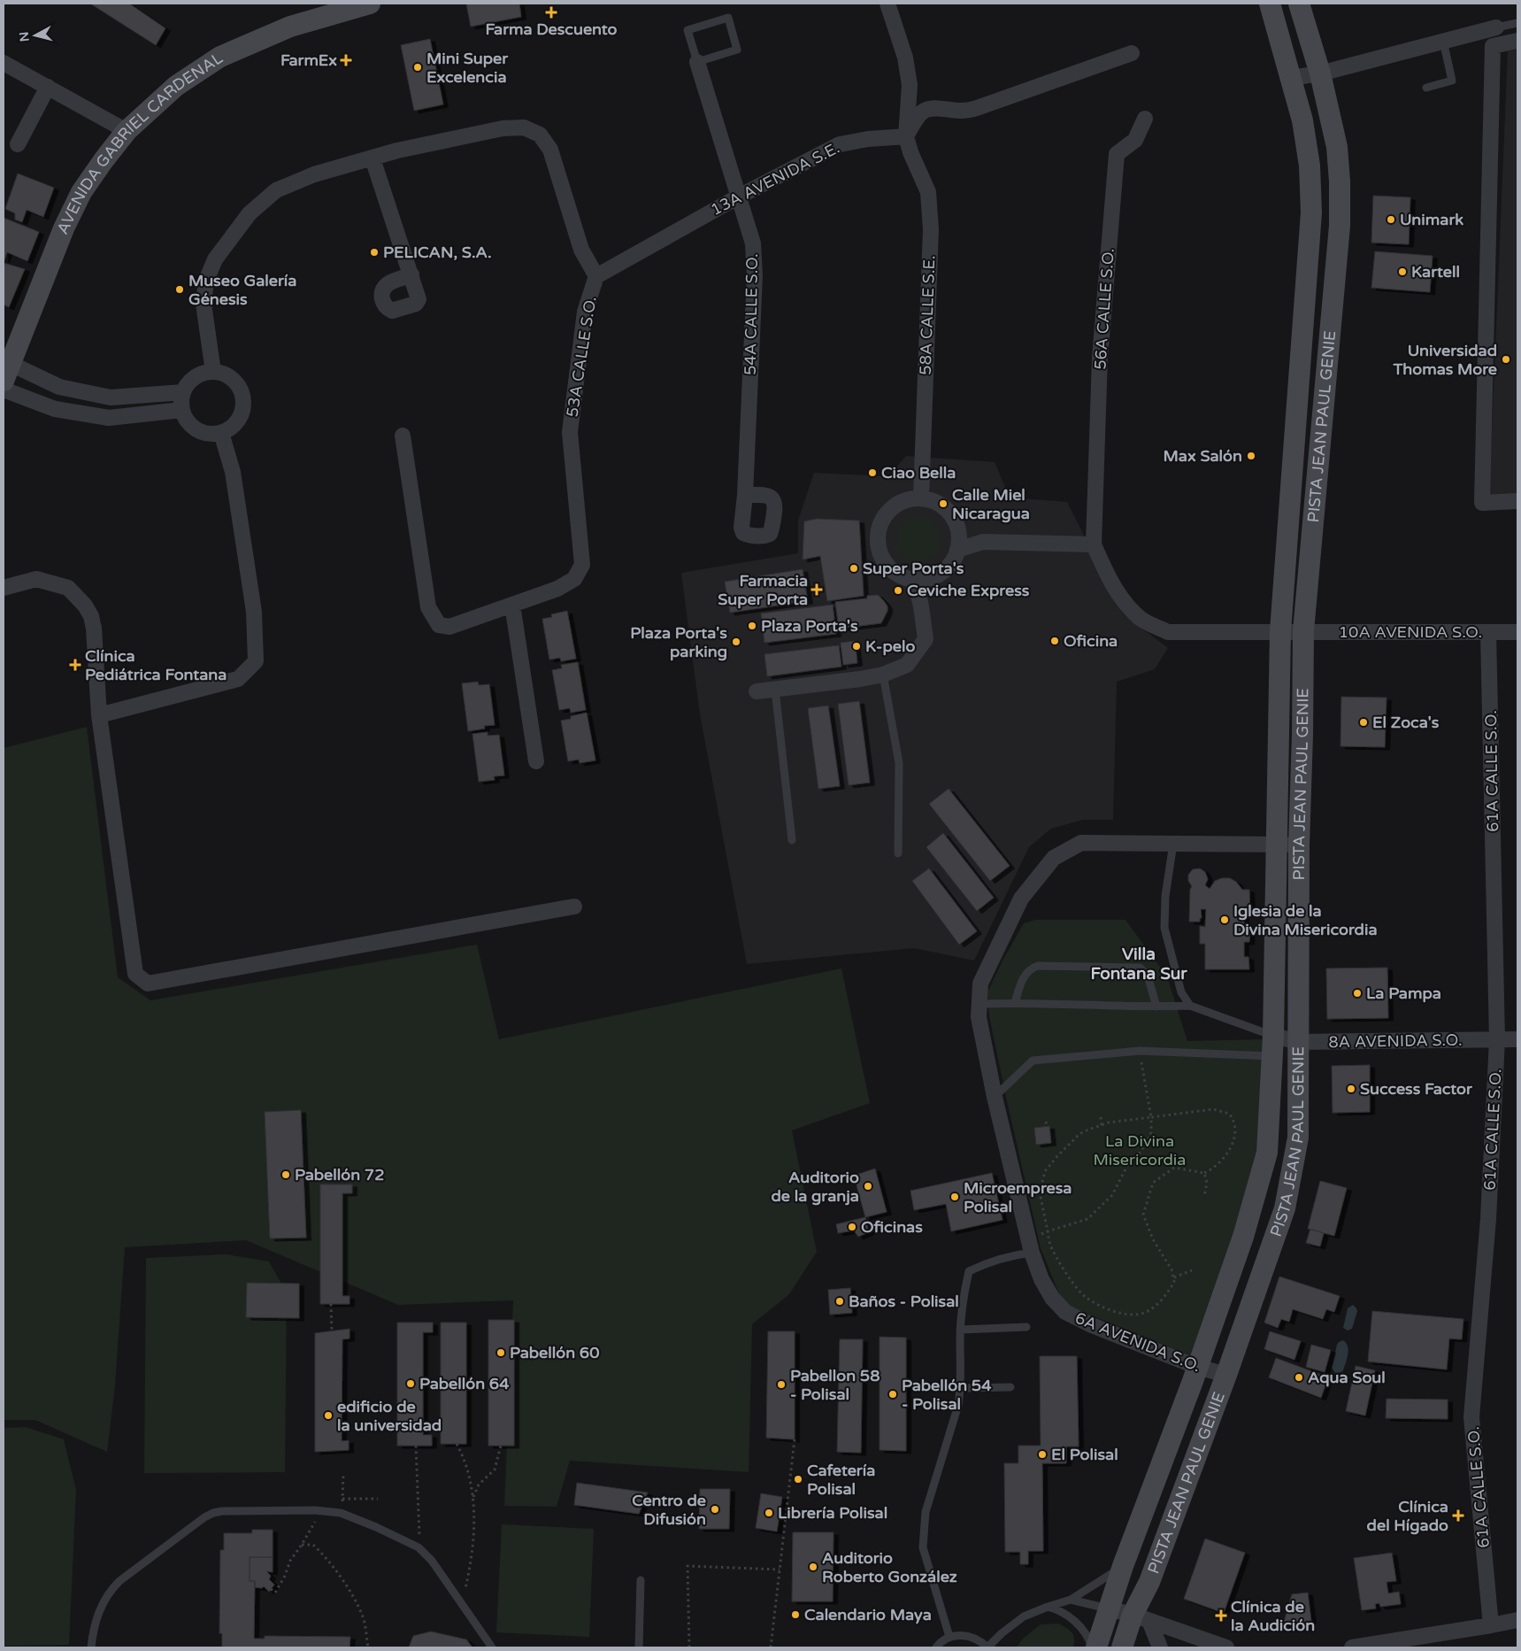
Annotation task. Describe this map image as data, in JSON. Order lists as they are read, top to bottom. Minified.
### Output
{"streets":{"main road":["AVENIDA GABRIEL CARDENAL","PISTA JEAN PAUL GENIE"],"street":["13A AVENIDA S.E.","56A CALLE S.O.","54A CALLE S.O.","58A CALLE S.E.","53A CALLE S.O.","10A AVENIDA S.O.","61A CALLE S.O.","8A AVENIDA S.O.","6A AVENIDA S.O."]},"crossings":[["13A AVENIDA S.E.","54A CALLE S.O."],["13A AVENIDA S.E.","58A CALLE S.E."],["13A AVENIDA S.E.","53A CALLE S.O."],["56A CALLE S.O.","10A AVENIDA S.O."],["PISTA JEAN PAUL GENIE","10A AVENIDA S.O."],["PISTA JEAN PAUL GENIE","8A AVENIDA S.O."],["PISTA JEAN PAUL GENIE","6A AVENIDA S.O."],["10A AVENIDA S.O.","61A CALLE S.O."],["61A CALLE S.O.","8A AVENIDA S.O."]],"districts":["Villa Fontana Sur"],"parks":["La Divina Misericordia"],"places":{"health":["Farma Descuento","FarmEx","Farmacia Super Porta","Clínica Pediátrica Fontana","Clínica del Hígado","Clínica de la Audición"],"other":["Mini Super Excelencia","Unimark","PELICAN, S.A.","Kartell","Museo Galería Génesis","Universidad Thomas More","Max Salón","Ciao Bella","Calle Miel Nicaragua","Super Porta's","Ceviche Express","Plaza Porta's","Oficina","Plaza Porta's parking","K-pelo","El Zoca's","Iglesia de la Divina Misericordia","La Pampa","Success Factor","Pabellón 72","Auditorio de la granja","Microempresa Polisal","Oficinas","Baños - Polisal","Pabellón 60","Aqua Soul","Pabellón 64","Pabellon 58 - Polisal","Pabellón 54 - Polisal","edificio de la universidad","El Polisal","Cafetería Polisal","Centro de Difusión","Librería Polisal","Auditorio Roberto González","Calendario Maya"]},"north":"left"}
